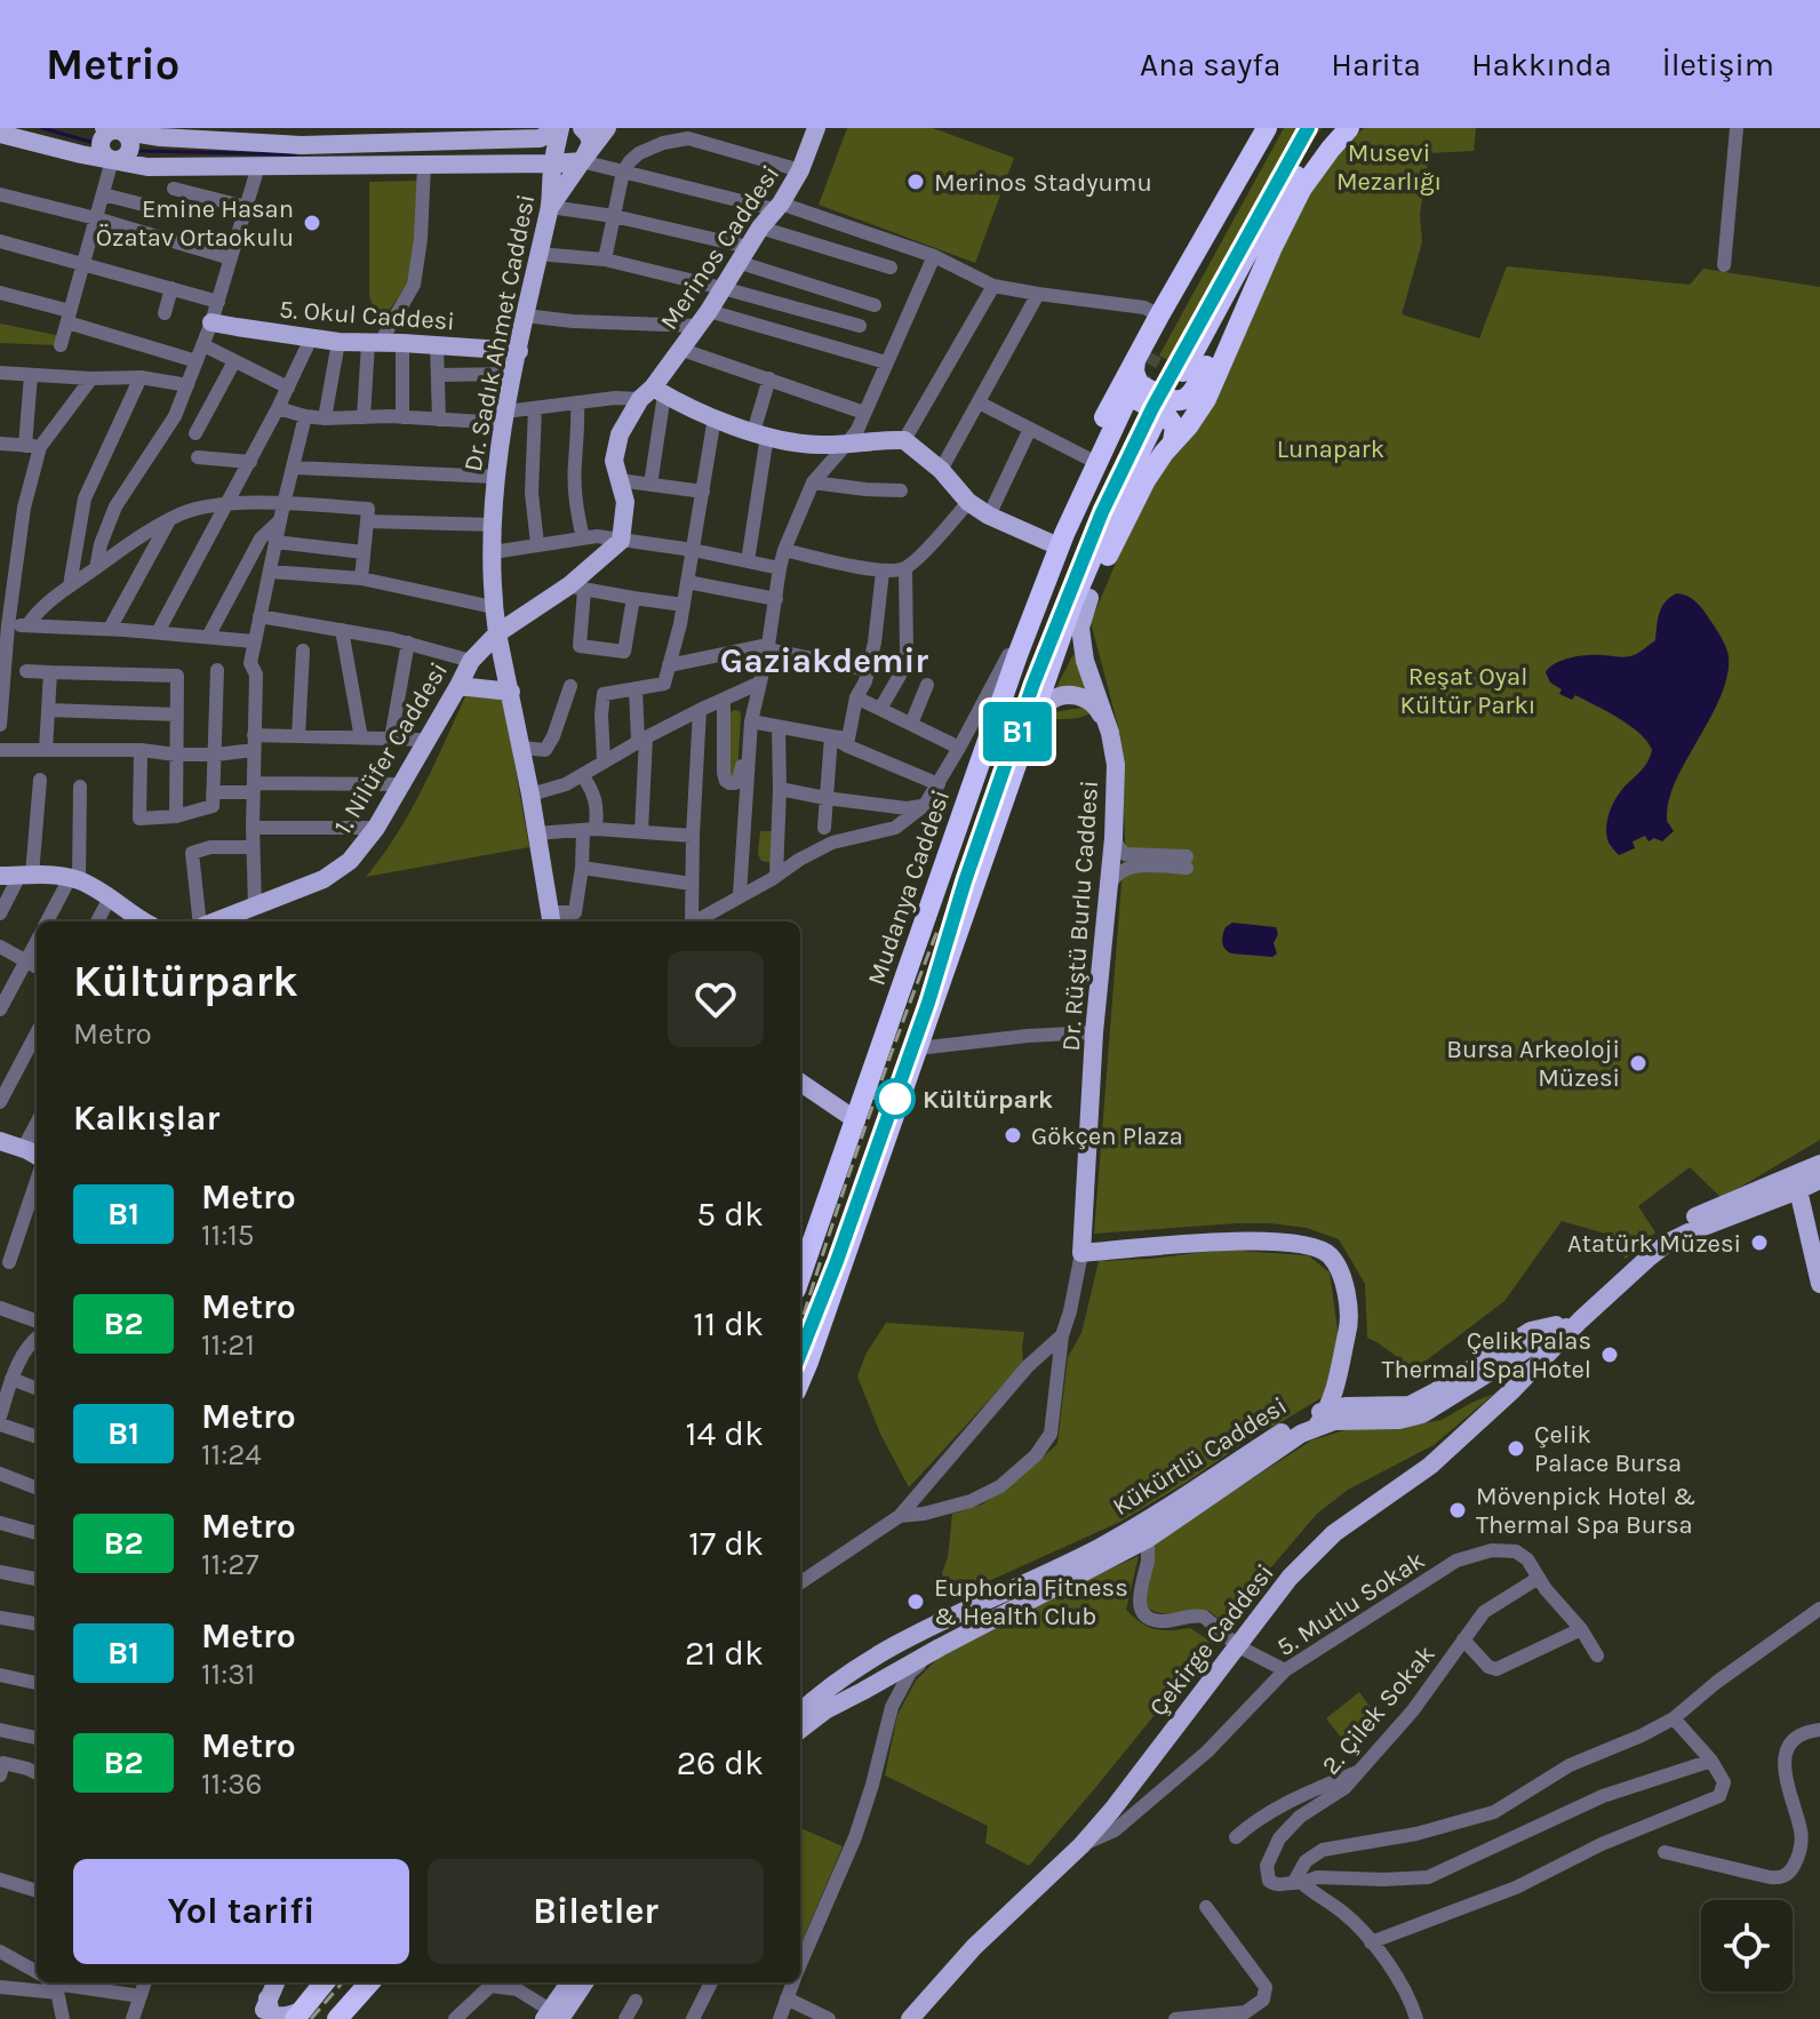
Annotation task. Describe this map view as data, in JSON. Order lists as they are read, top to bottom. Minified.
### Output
{"streets":{"highway":["Mudanya Caddesi"],"main road":["Merinos Caddesi","5. Okul Caddesi","Dr. Sadık Ahmet Caddesi","1. Nilüfer Caddesi","Dr. Rüştü Burlu Caddesi","Kükürtlü Caddesi","Çekirge Caddesi"],"street":["5. Mutlu Sokak","2. Çilek Sokak"]},"crossings":[["Merinos Caddesi","1. Nilüfer Caddesi"],["5. Okul Caddesi","Dr. Sadık Ahmet Caddesi"],["Dr. Sadık Ahmet Caddesi","1. Nilüfer Caddesi"],["Kükürtlü Caddesi","Çekirge Caddesi"],["5. Mutlu Sokak","Çekirge Caddesi"],["5. Mutlu Sokak","2. Çilek Sokak"]],"districts":["Gaziakdemir"],"parks":["Musevi Mezarlığı","Lunapark","Reşat Oyal Kültür Parkı"],"places":["Merinos Stadyumu","Emine Hasan Özatav Ortaokulu","Bursa Arkeoloji Müzesi","Kültürpark","Gökçen Plaza","Atatürk Müzesi","Çelik Palas Thermal Spa Hotel","Çelik Palace Bursa","Mövenpick Hotel & Thermal Spa Bursa","Euphoria Fitness & Health Club"],"lines":["metro line B1"],"page":{"header":"Metrio","nav":["Ana sayfa","Harita","Hakkında","İletişim"],"on_map":"B1","heading":[["Kültürpark","Metro"],"Kalkışlar"],"list":[{"mark":"B1","name":"Metro","note":"11:15","value":"5 dk"},{"mark":"B2","name":"Metro","note":"11:21","value":"11 dk"},{"mark":"B1","name":"Metro","note":"11:24","value":"14 dk"},{"mark":"B2","name":"Metro","note":"11:27","value":"17 dk"},{"mark":"B1","name":"Metro","note":"11:31","value":"21 dk"},{"mark":"B2","name":"Metro","note":"11:36","value":"26 dk"}],"buttons":["Yol tarifi","Biletler"]}}
